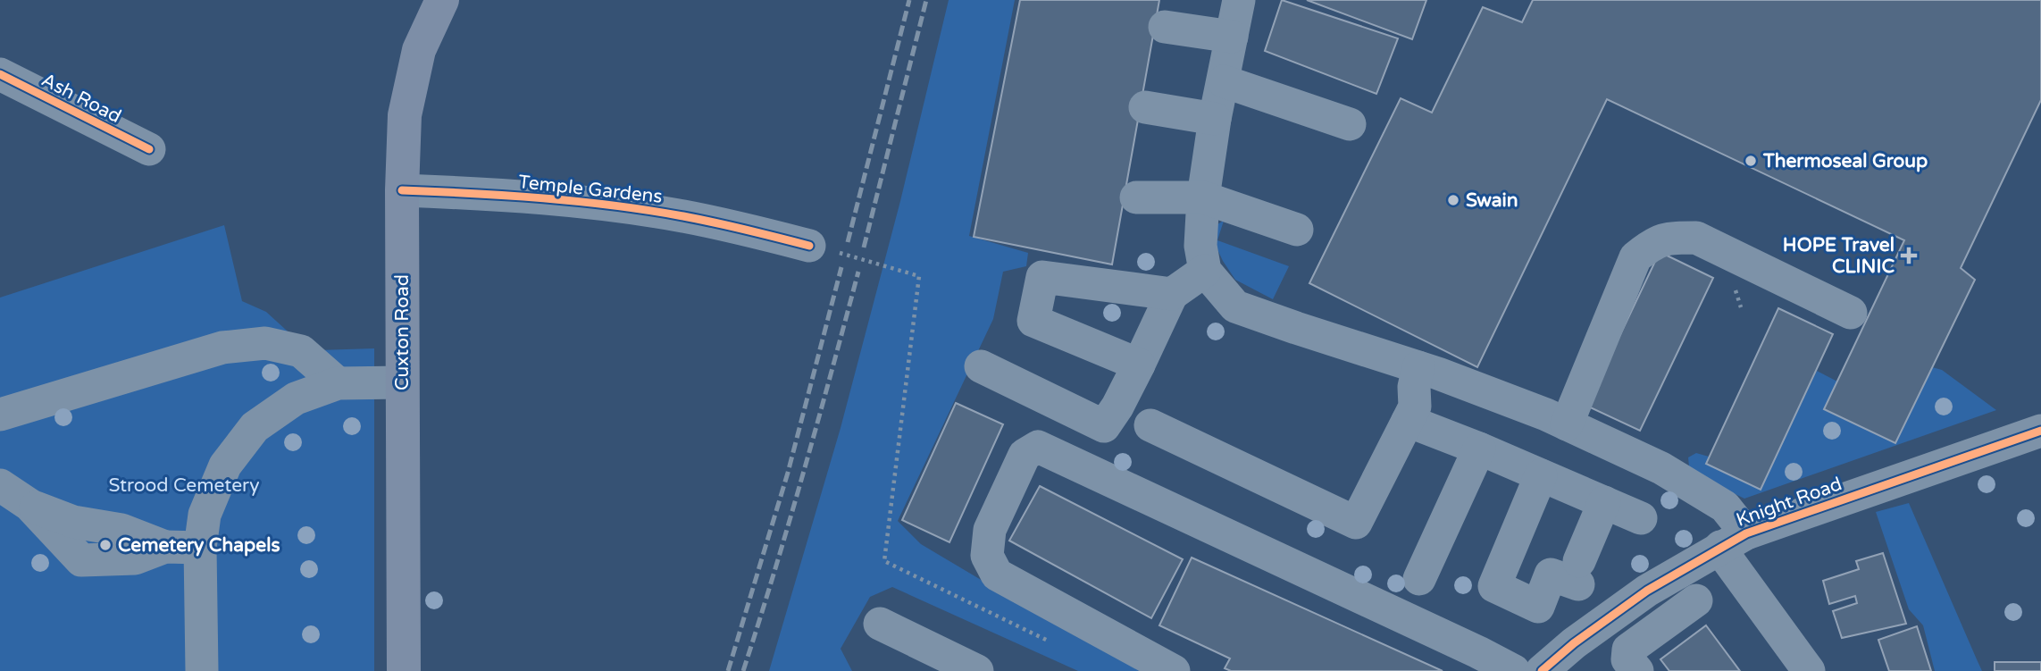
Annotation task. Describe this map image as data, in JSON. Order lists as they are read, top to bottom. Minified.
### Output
{"streets":{"main road":["Cuxton Road"],"street":["Ash Road","Temple Gardens","Knight Road"]},"crossings":[["Temple Gardens","Cuxton Road"]],"parks":["Strood Cemetery"],"places":{"other":["Thermoseal Group","Swain","Cemetery Chapels"],"health":["HOPE Travel CLINIC"]}}
